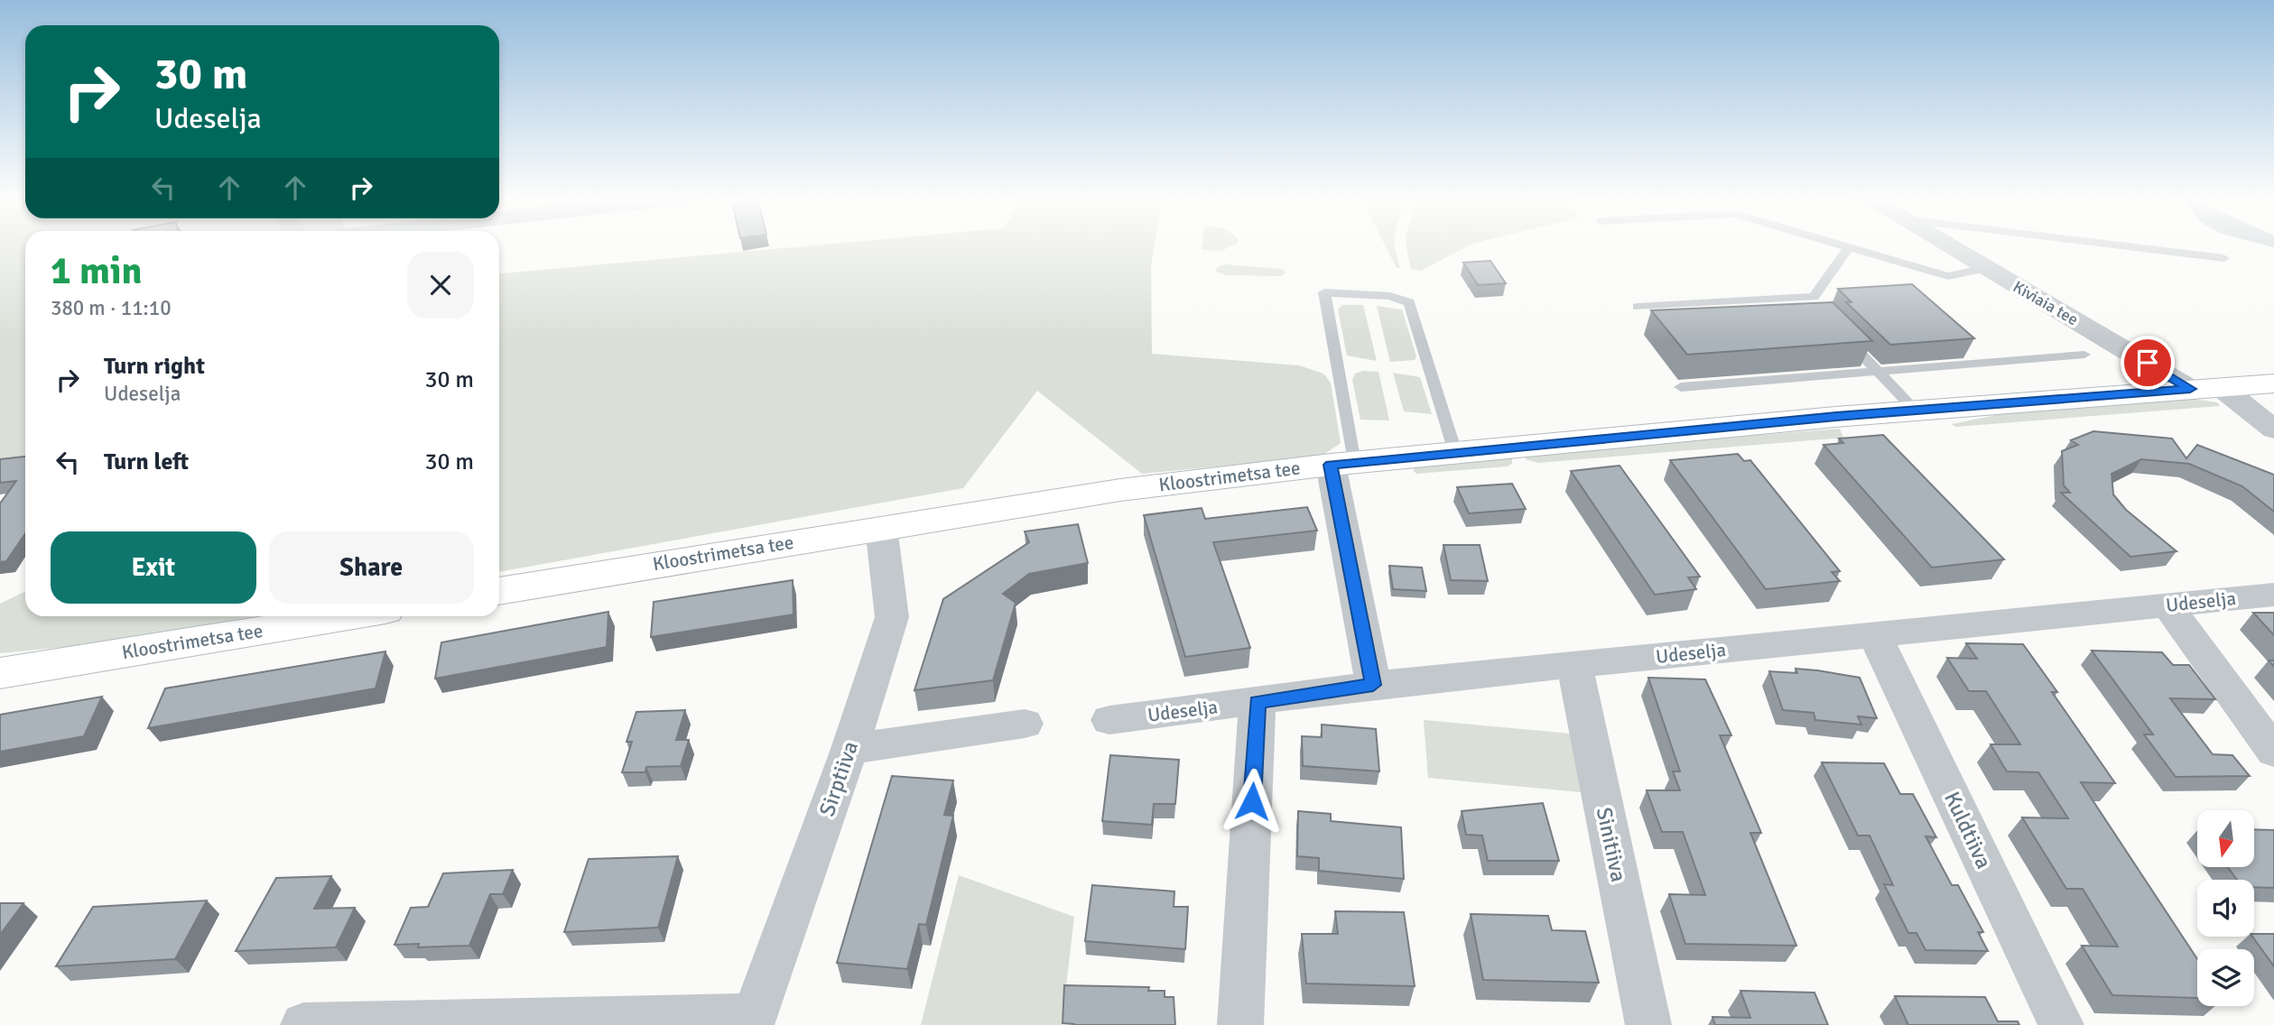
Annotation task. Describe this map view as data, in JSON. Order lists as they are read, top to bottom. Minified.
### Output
{"streets":{"main road":["Kloostrimetsa tee"],"street":["Kiviaia tee","Udeselja","Sirptiiva","Kuldtiiva","Sinitiiva"]},"crossings":[["Kiviaia tee","Kloostrimetsa tee"],["Kloostrimetsa tee","Sirptiiva"],["Udeselja","Kuldtiiva"],["Udeselja","Sinitiiva"]],"north":"bottom","page":{"turn":["30 m","Udeselja"],"heading":["1 min","380 m · 11:10"],"list":[{"name":"Turn right","note":"Udeselja","value":"30 m"},{"name":"Turn left","value":"30 m"}],"buttons":["Exit","Share"]}}
